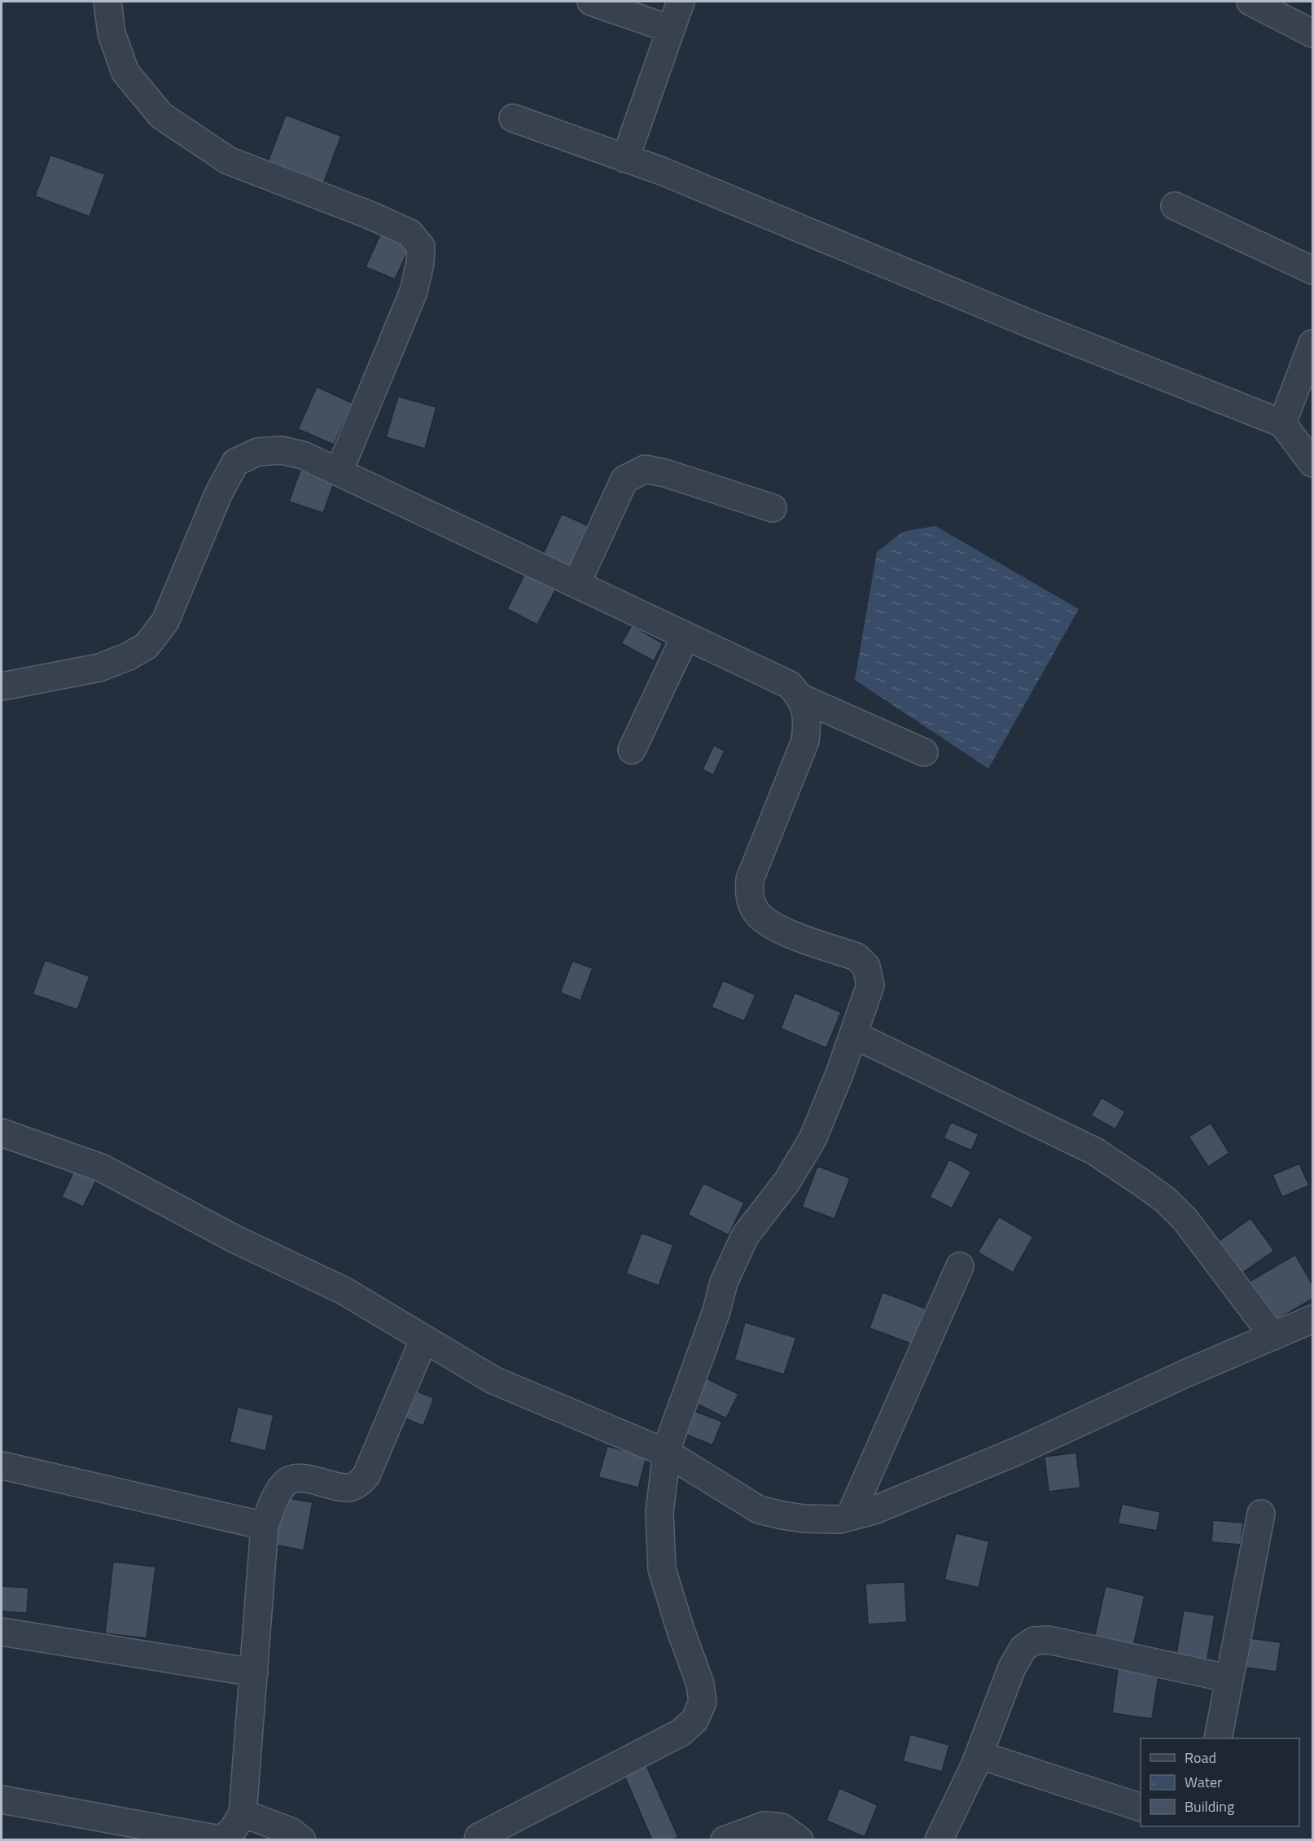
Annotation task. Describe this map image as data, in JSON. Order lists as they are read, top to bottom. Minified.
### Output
{"legend":["Road","Water","Building"]}
